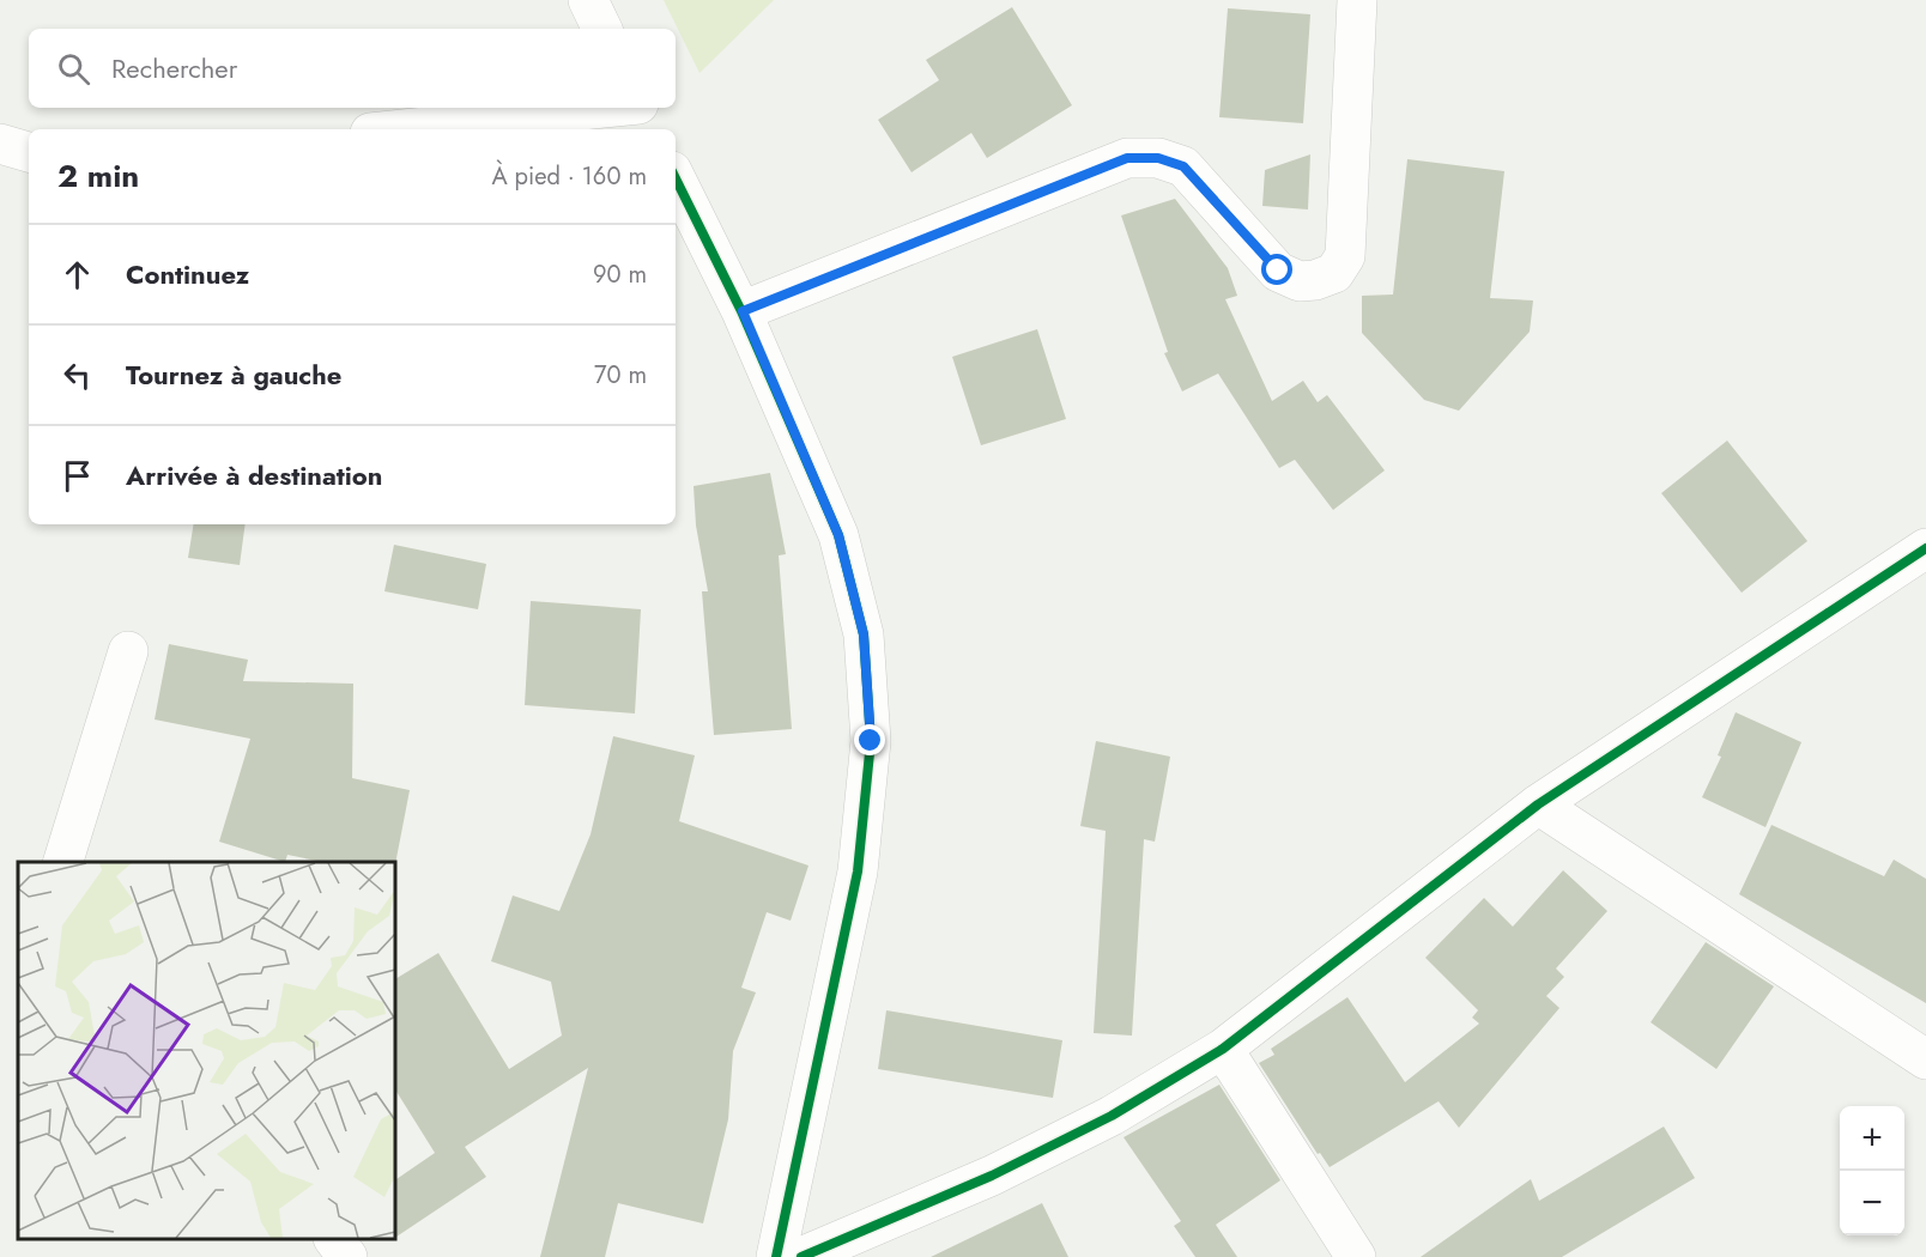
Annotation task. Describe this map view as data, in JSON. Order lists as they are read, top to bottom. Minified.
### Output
{"page":{"search":"Rechercher","heading":["2 min","À pied · 160 m"],"list":[["Continuez","90 m"],["Tournez à gauche","70 m"],"Arrivée à destination"],"map_buttons":["+","−"]}}
